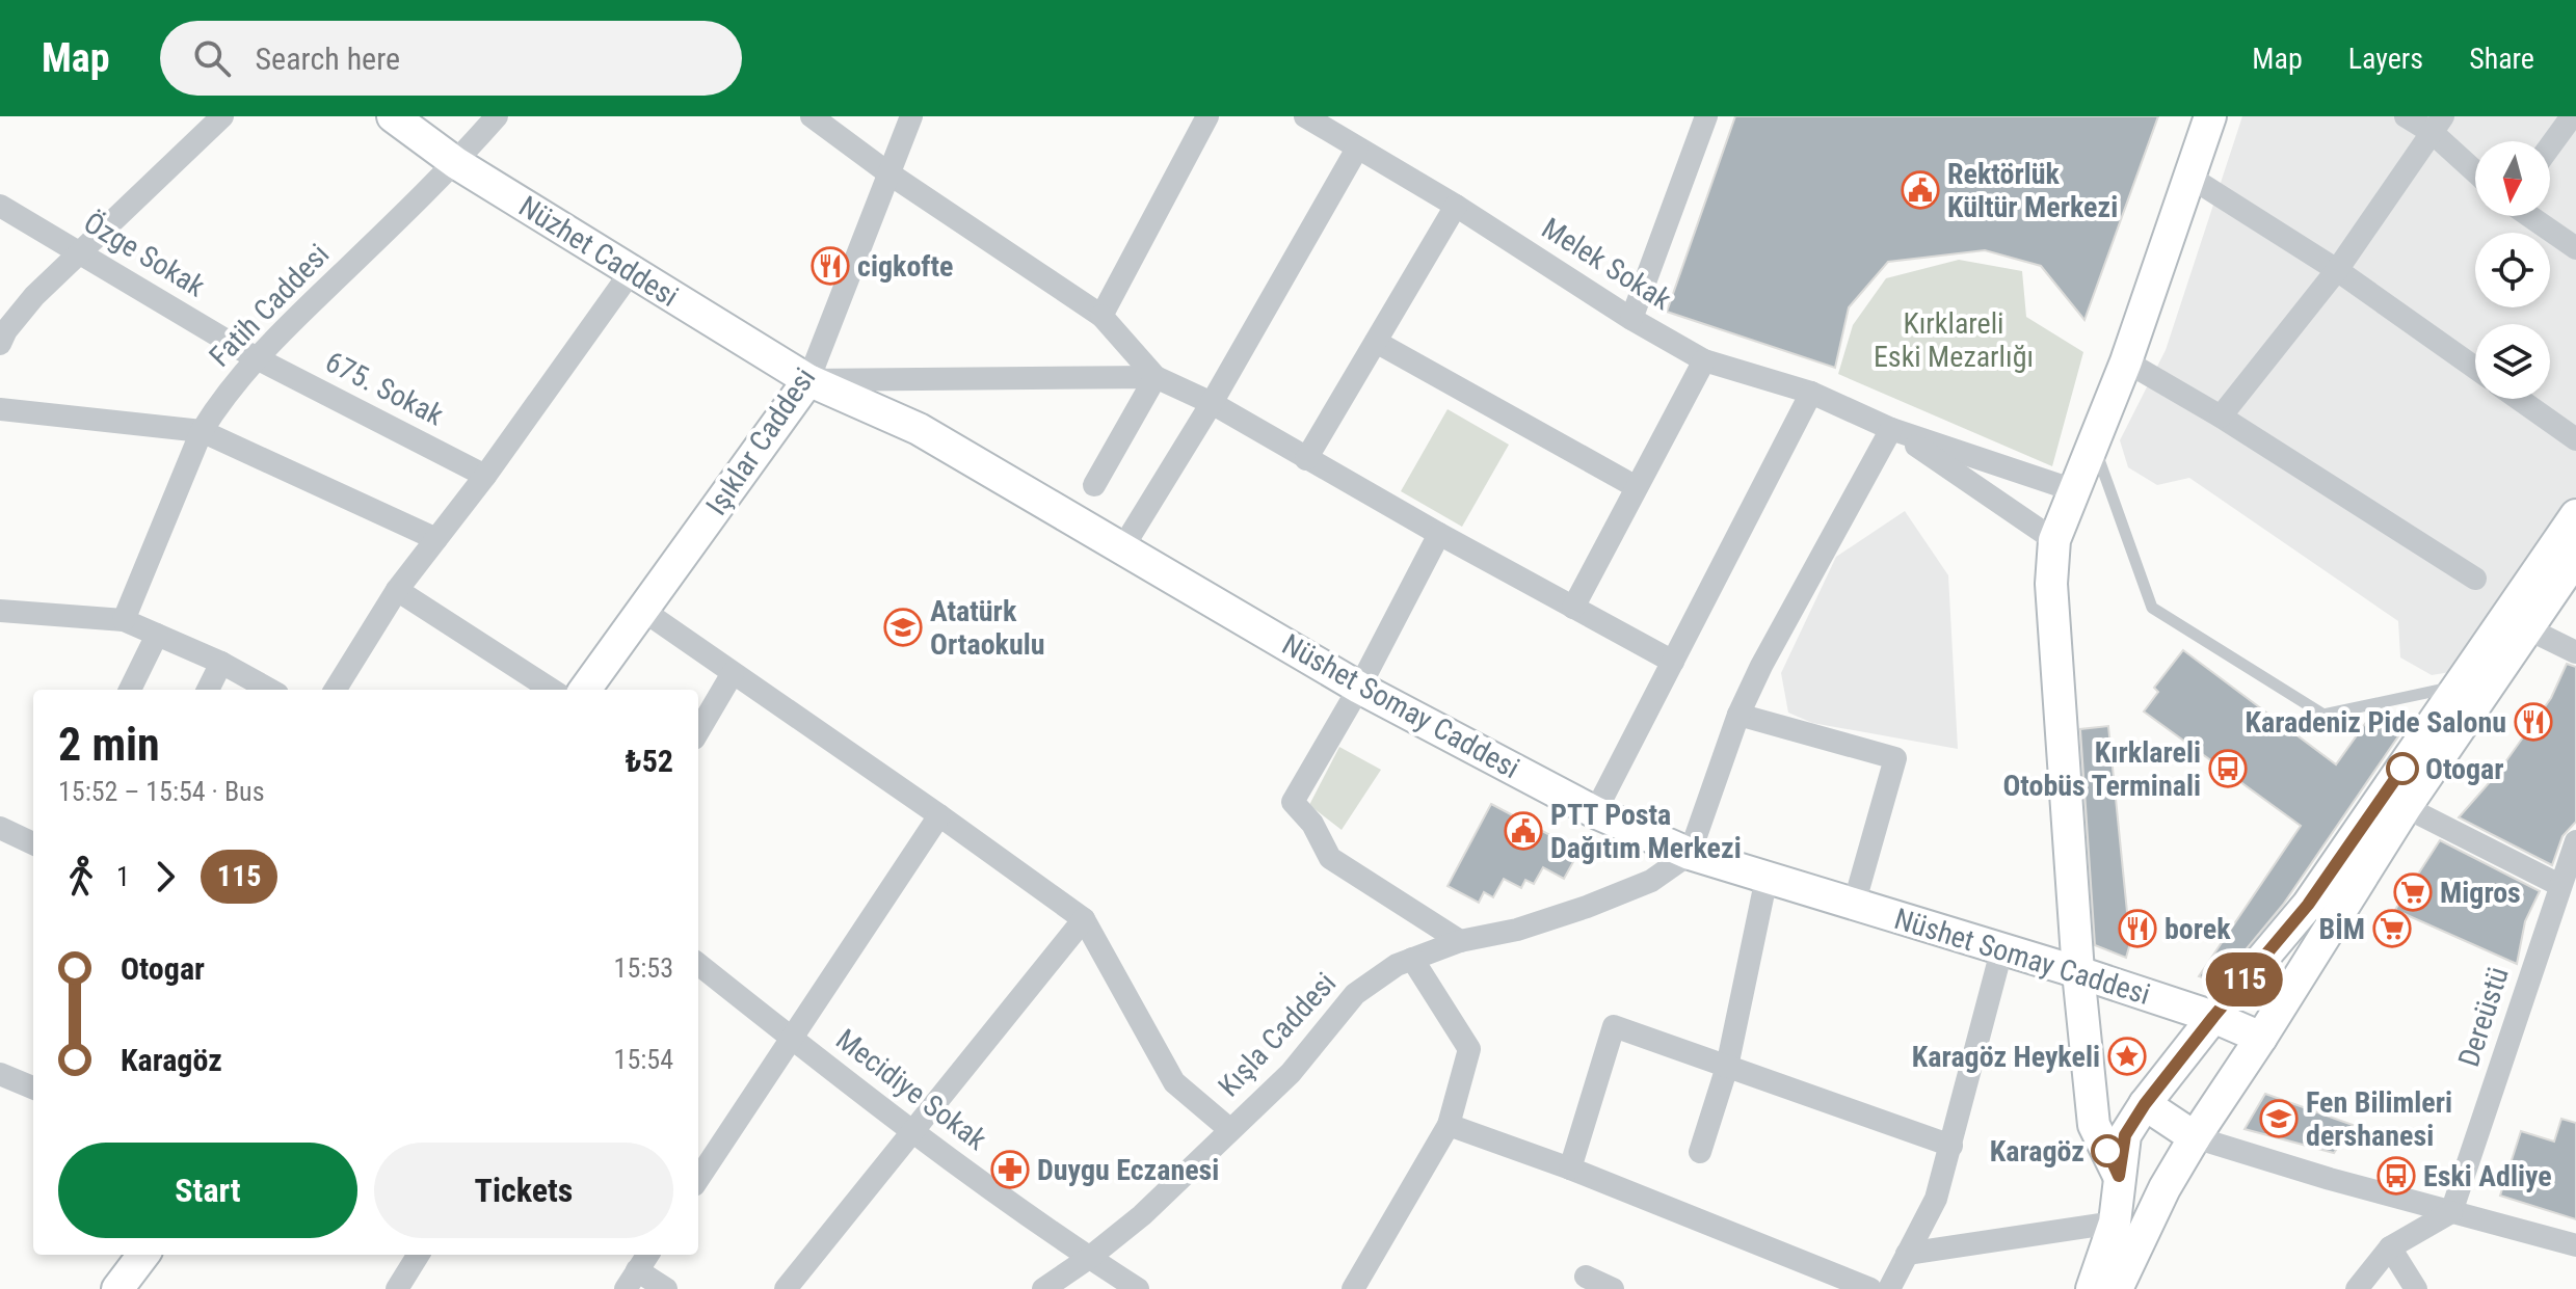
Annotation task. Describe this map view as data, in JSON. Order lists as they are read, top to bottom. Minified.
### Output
{"streets":{"street":["Nüzhet Caddesi","Özge Sokak","Melek Sokak","Fatih Caddesi","675. Sokak","Işıklar Caddesi","Nüshet Somay Caddesi","Dereüstü","Kışla Caddesi","Mecidiye Sokak"]},"crossings":[["Nüzhet Caddesi","Fatih Caddesi"],["Nüzhet Caddesi","Işıklar Caddesi"],["Nüzhet Caddesi","Nüshet Somay Caddesi"],["Özge Sokak","Fatih Caddesi"],["Özge Sokak","675. Sokak"],["Fatih Caddesi","675. Sokak"],["Işıklar Caddesi","Nüshet Somay Caddesi"],["Nüshet Somay Caddesi","Kışla Caddesi"],["Kışla Caddesi","Mecidiye Sokak"]],"parks":["Kırklareli Eski Mezarlığı"],"places":{"public building":["Rektörlük Kültür Merkezi","PTT Posta Dağıtım Merkezi"],"restaurant":["cigkofte","Karadeniz Pide Salonu","borek"],"school or university":["Atatürk Ortaokulu","Fen Bilimleri dershanesi"],"bus stop":["Kırklareli Otobüs Terminali","Eski Adliye"],"other":["Otogar","Karagöz"],"supermarket":["Migros","BİM"],"place":["Karagöz Heykeli"],"pharmacy":["Duygu Eczanesi"]},"lines":["bus line 115"],"north":"bottom","page":{"header":"Map","search":"Search here","nav":["Map","Layers","Share"],"on_map":"115","heading":["2 min","15:52 – 15:54 · Bus","₺52"],"legs":["1","115"],"list":[{"name":"Otogar","value":"15:53"},{"name":"Karagöz","value":"15:54"}],"buttons":["Start","Tickets"]}}
